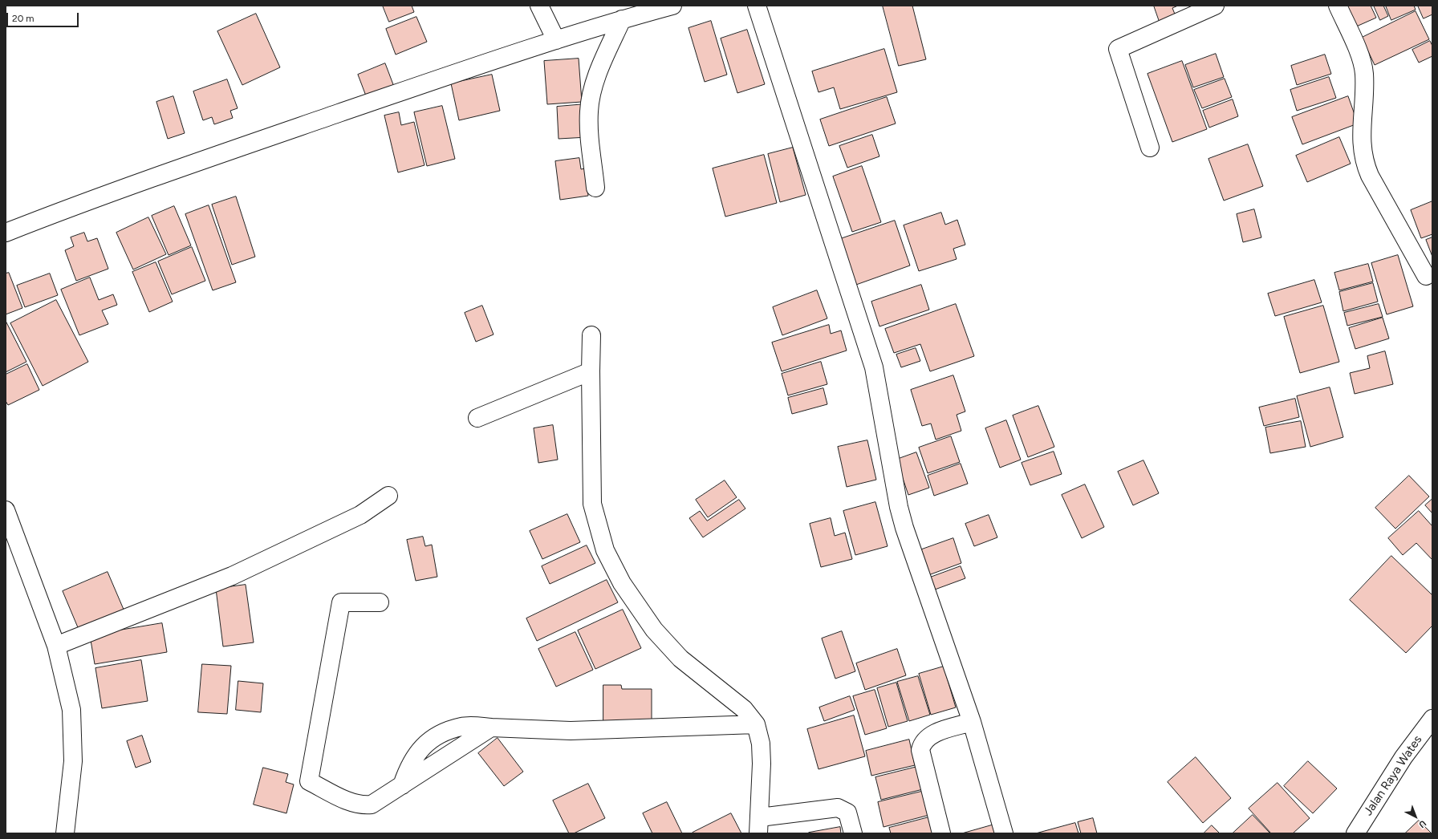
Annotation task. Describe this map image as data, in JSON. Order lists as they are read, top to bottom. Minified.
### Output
{"streets":{"main road":["Jalan Raya Wates"]},"scale_bar":"20 m","north":"bottom right"}
